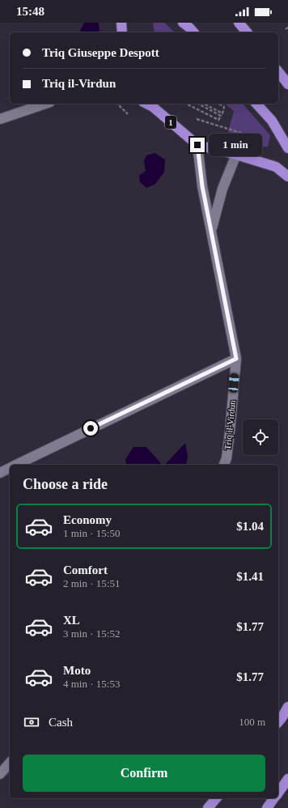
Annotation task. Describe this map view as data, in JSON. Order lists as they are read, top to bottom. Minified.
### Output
{"streets":{"highway":["1"],"street":["Triq il-Virdun"]},"crossings":[["1","Triq il-Virdun"]],"page":{"status":"15:48","banner":["Triq Giuseppe Despott","Triq il-Virdun"],"bubble":"1 min","heading":"Choose a ride","list":[{"name":"Economy","note":"1 min · 15:50","value":"$1.04"},{"name":"Comfort","note":"2 min · 15:51","value":"$1.41"},{"name":"XL","note":"3 min · 15:52","value":"$1.77"},{"name":"Moto","note":"4 min · 15:53","value":"$1.77"}],"pay":["Cash","100 m"],"buttons":"Confirm"}}
